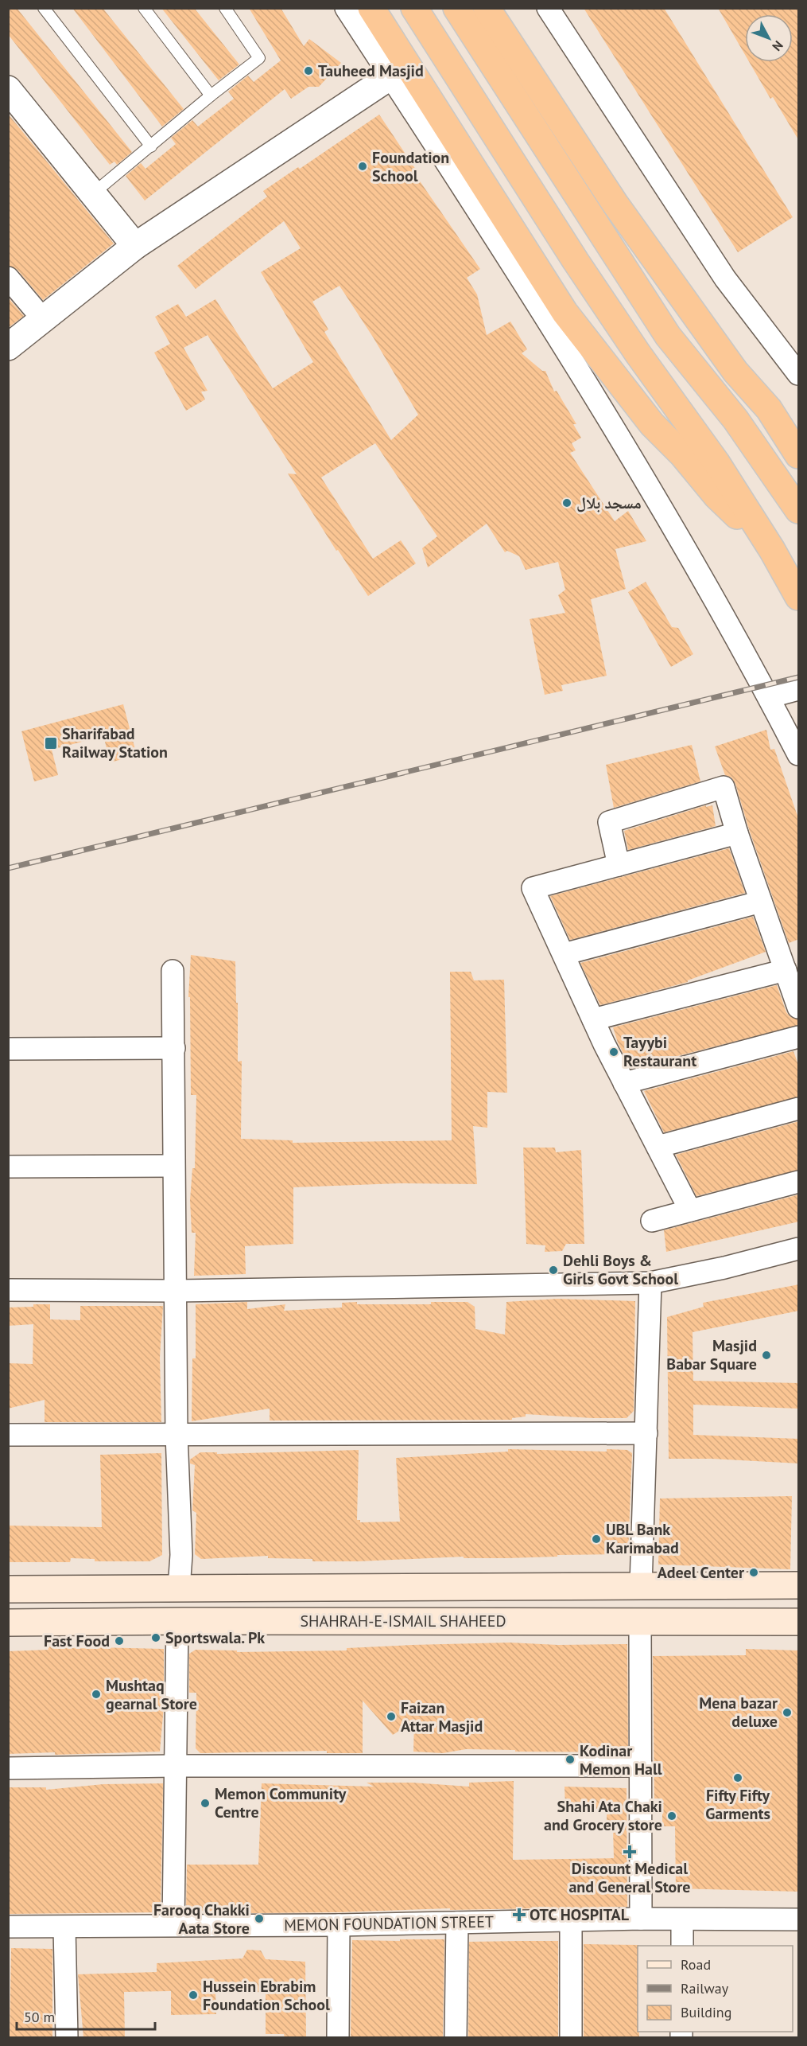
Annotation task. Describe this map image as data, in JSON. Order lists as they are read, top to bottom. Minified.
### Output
{"streets":{"main road":["SHAHRAH-E-ISMAIL SHAHEED"],"street":["MEMON FOUNDATION STREET"]},"places":{"other":["Tauheed Masjid","Foundation School","مسجد بلال","Tayybi Restaurant","Dehli Boys & Girls Govt School","Masjid Babar Square","UBL Bank Karimabad","Adeel Center","Sportswala. Pk","Fast Food","Mushtaq gearnal Store","Mena bazar deluxe","Faizan Attar Masjid","Kodinar Memon Hall","Fifty Fifty Garments","Memon Community Centre","Shahi Ata Chaki and Grocery store","Farooq Chakki Aata Store","Hussein Ebrabim Foundation School"],"transit":["Sharifabad Railway Station"],"health":["Discount Medical and General Store","OTC HOSPITAL"]},"legend":["Road","Railway","Building"],"scale_bar":"50 m","north":"bottom right"}
